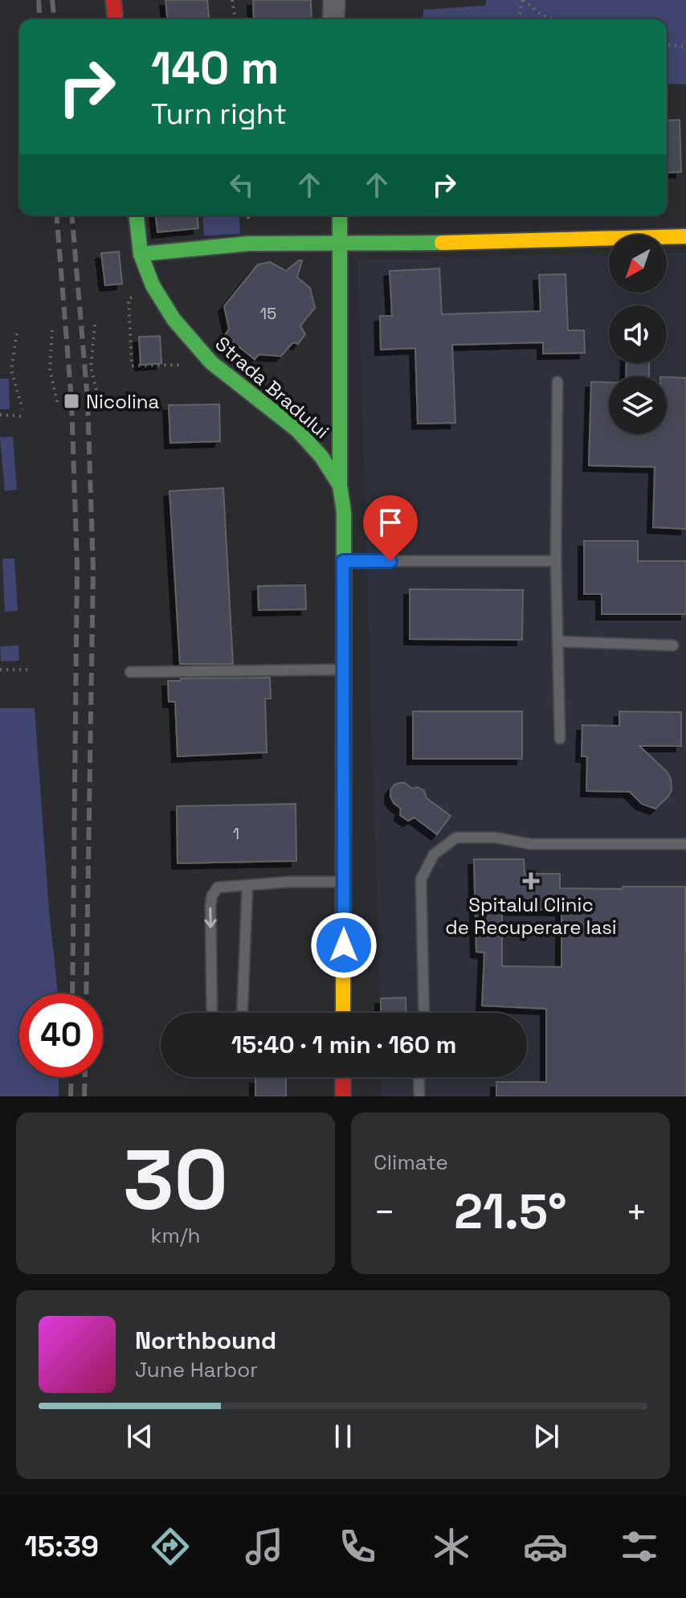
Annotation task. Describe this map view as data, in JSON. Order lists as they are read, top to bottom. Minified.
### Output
{"streets":{"street":["Strada Bradului"]},"places":{"transit":["Nicolina"],"health":["Spitalul Clinic de Recuperare Iasi"]},"house_numbers":["15","1"],"north":"bottom left","page":{"turn":["140 m","Turn right"],"limit":"40","trip":"15:40 · 1 min · 160 m","tile":[["30","km/h"],"Climate"],"heat":["−","21.5°","+"],"song":["Northbound","June Harbor"],"tabs":"15:39"}}
